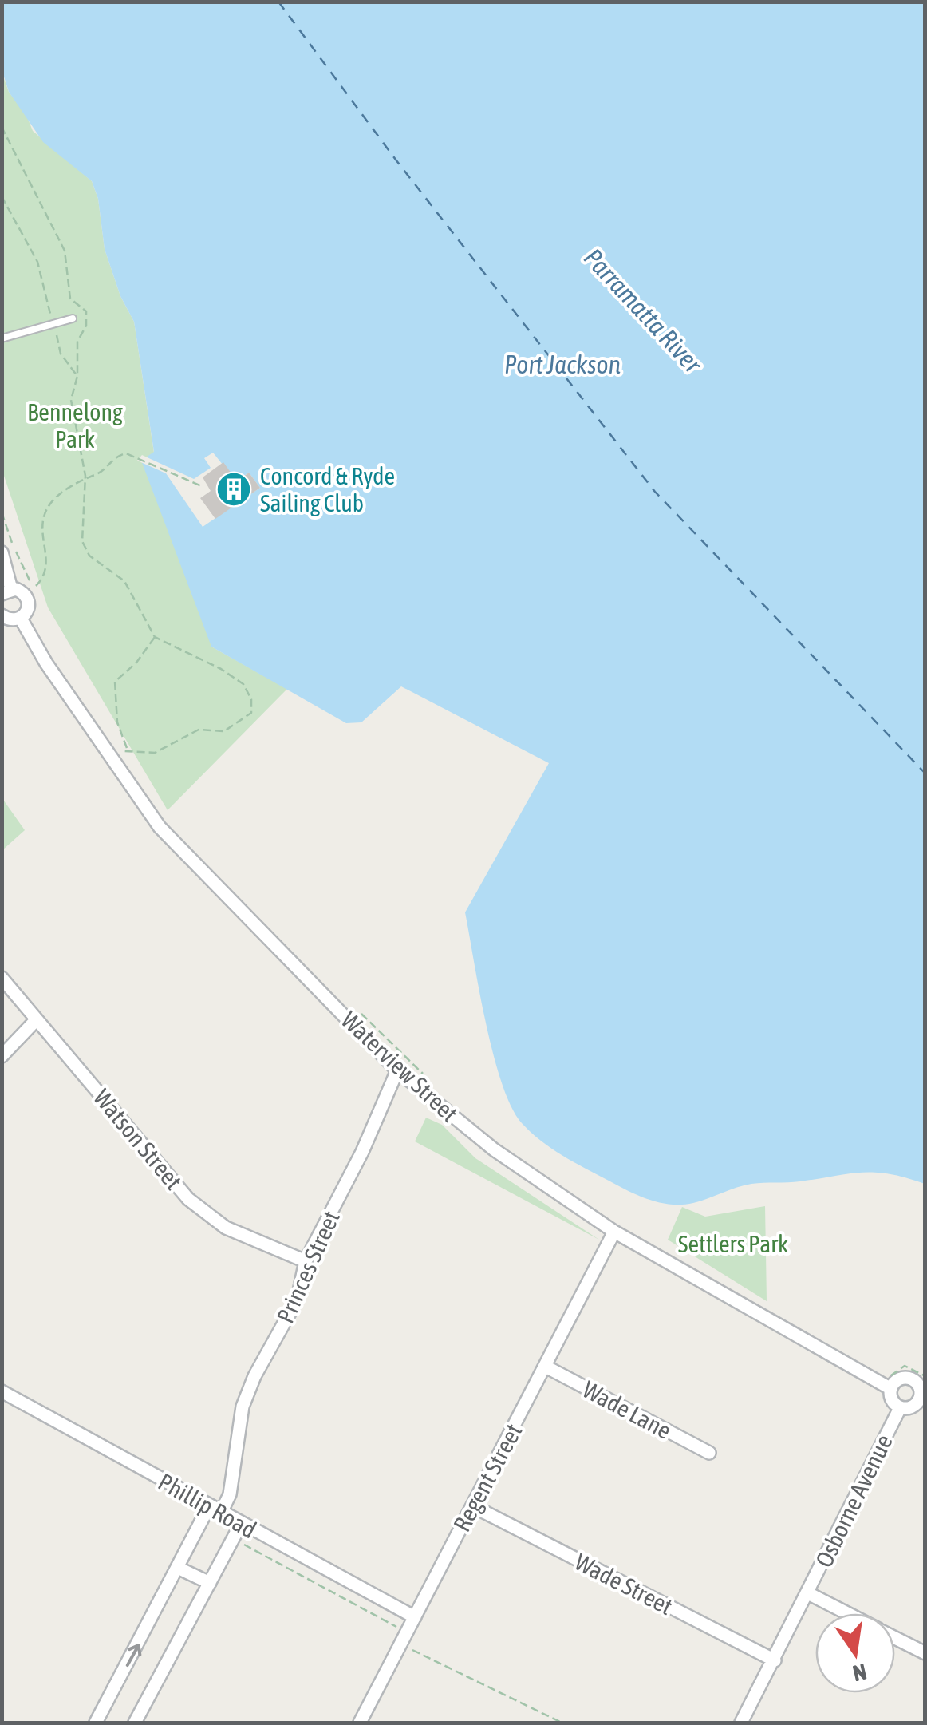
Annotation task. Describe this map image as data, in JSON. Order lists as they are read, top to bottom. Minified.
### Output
{"streets":{"street":["Waterview Street","Watson Street","Princes Street","Wade Lane","Regent Street","Osborne Avenue","Phillip Road","Wade Street"]},"crossings":[["Waterview Street","Princes Street"],["Waterview Street","Regent Street"],["Waterview Street","Osborne Avenue"],["Watson Street","Princes Street"],["Princes Street","Phillip Road"],["Wade Lane","Regent Street"],["Regent Street","Phillip Road"],["Regent Street","Wade Street"],["Osborne Avenue","Wade Street"]],"water":["Parramatta River","Port Jackson"],"parks":["Bennelong Park","Settlers Park"],"places":{"building":["Concord & Ryde Sailing Club"]},"north":"bottom"}
